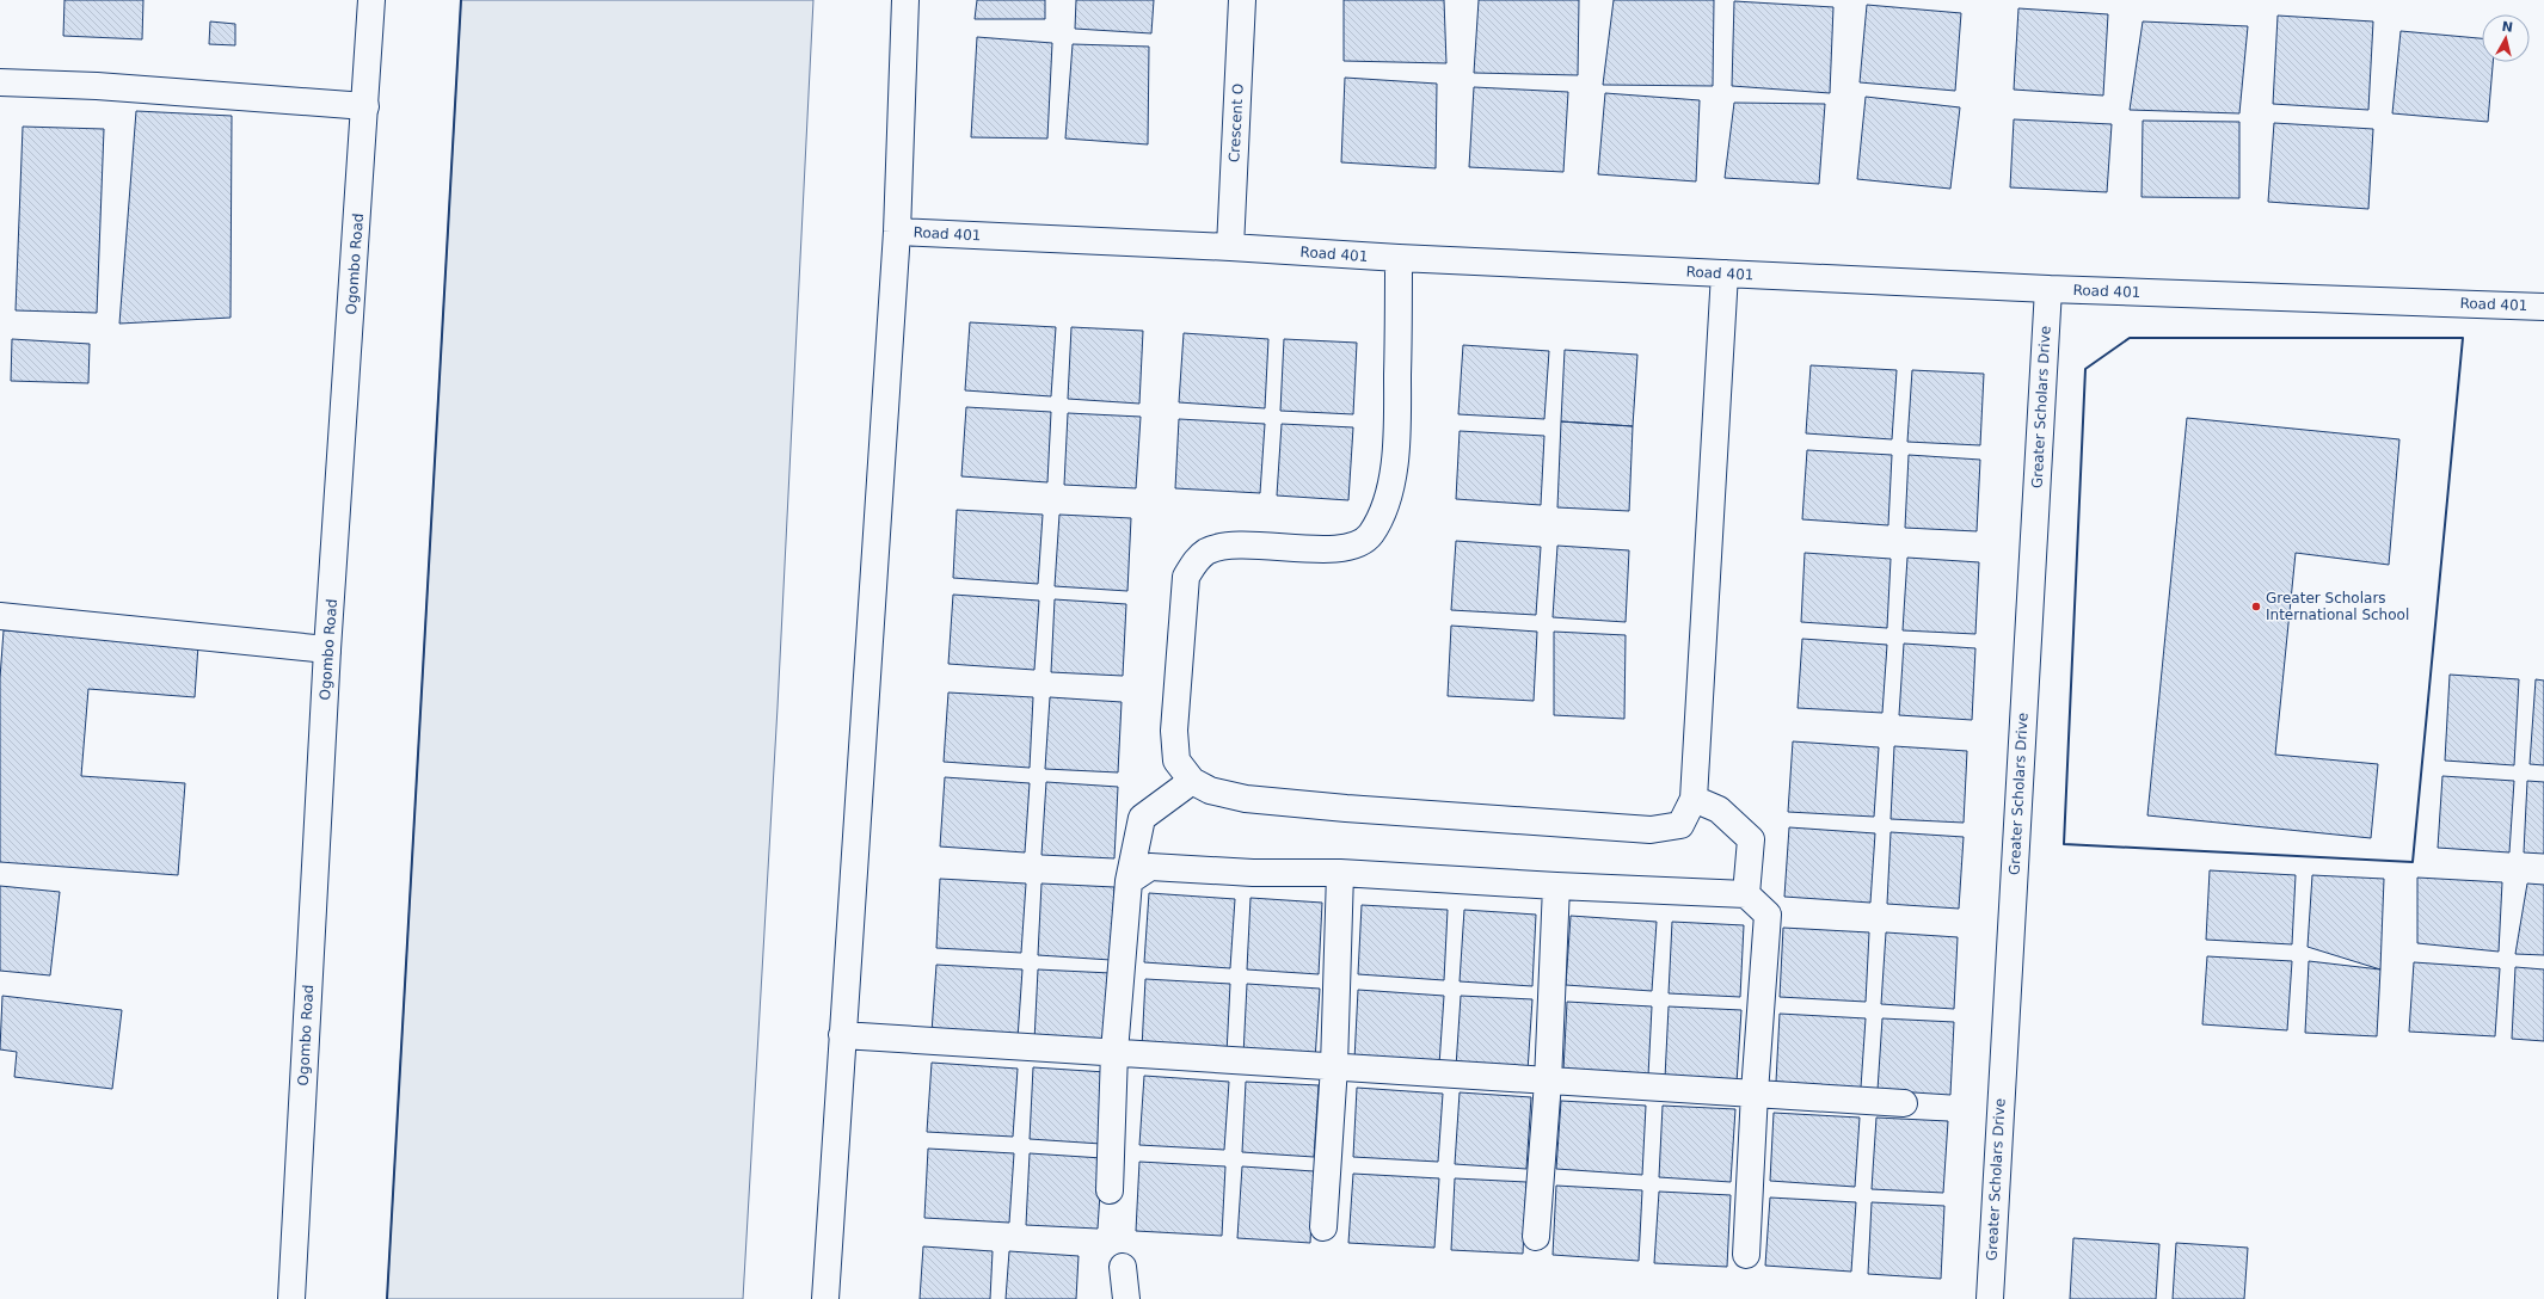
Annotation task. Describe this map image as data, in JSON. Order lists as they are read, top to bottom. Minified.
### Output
{"streets":{"street":["Crescent O","Road 401","Ogombo Road","Greater Scholars Drive"]},"crossings":[["Crescent O","Road 401"],["Road 401","Greater Scholars Drive"]],"places":["Greater Scholars International School"],"north":"top"}
